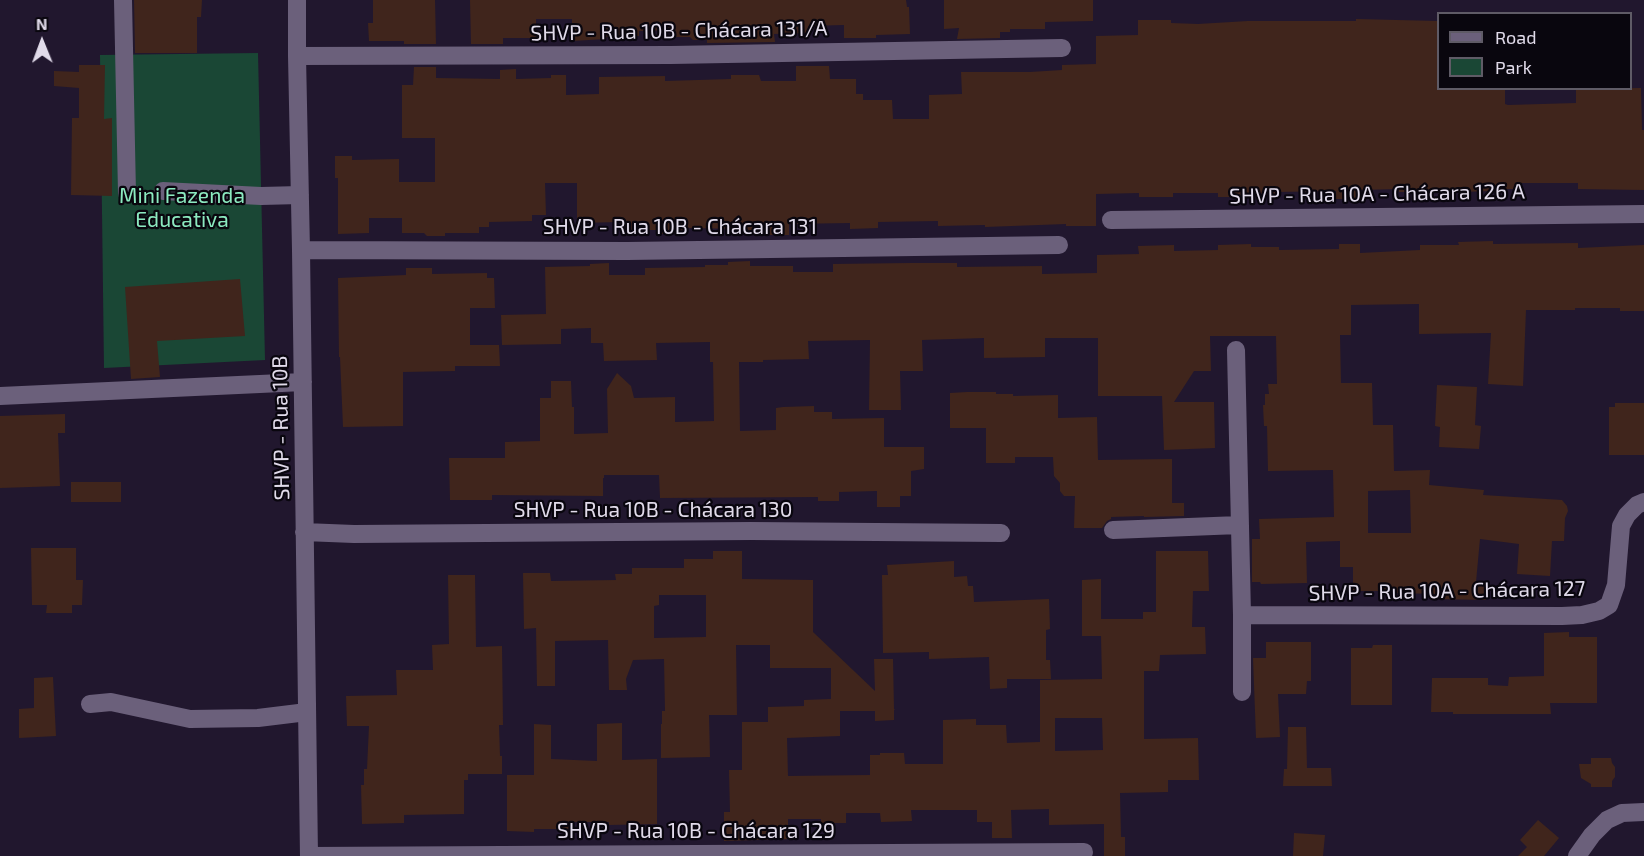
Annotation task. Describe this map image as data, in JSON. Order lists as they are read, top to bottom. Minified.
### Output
{"streets":{"street":["SHVP - Rua 10B - Chácara 131/A","SHVP - Rua 10A - Chácara 126 A","SHVP - Rua 10B - Chácara 131","SHVP - Rua 10B","SHVP - Rua 10B - Chácara 130","SHVP - Rua 10A - Chácara 127","SHVP - Rua 10B - Chácara 129"]},"crossings":[["SHVP - Rua 10B - Chácara 131/A","SHVP - Rua 10B"],["SHVP - Rua 10B - Chácara 131","SHVP - Rua 10B"],["SHVP - Rua 10B","SHVP - Rua 10B - Chácara 130"],["SHVP - Rua 10B","SHVP - Rua 10B - Chácara 129"]],"parks":["Mini Fazenda Educativa"],"legend":["Road","Park"],"north":"top"}
